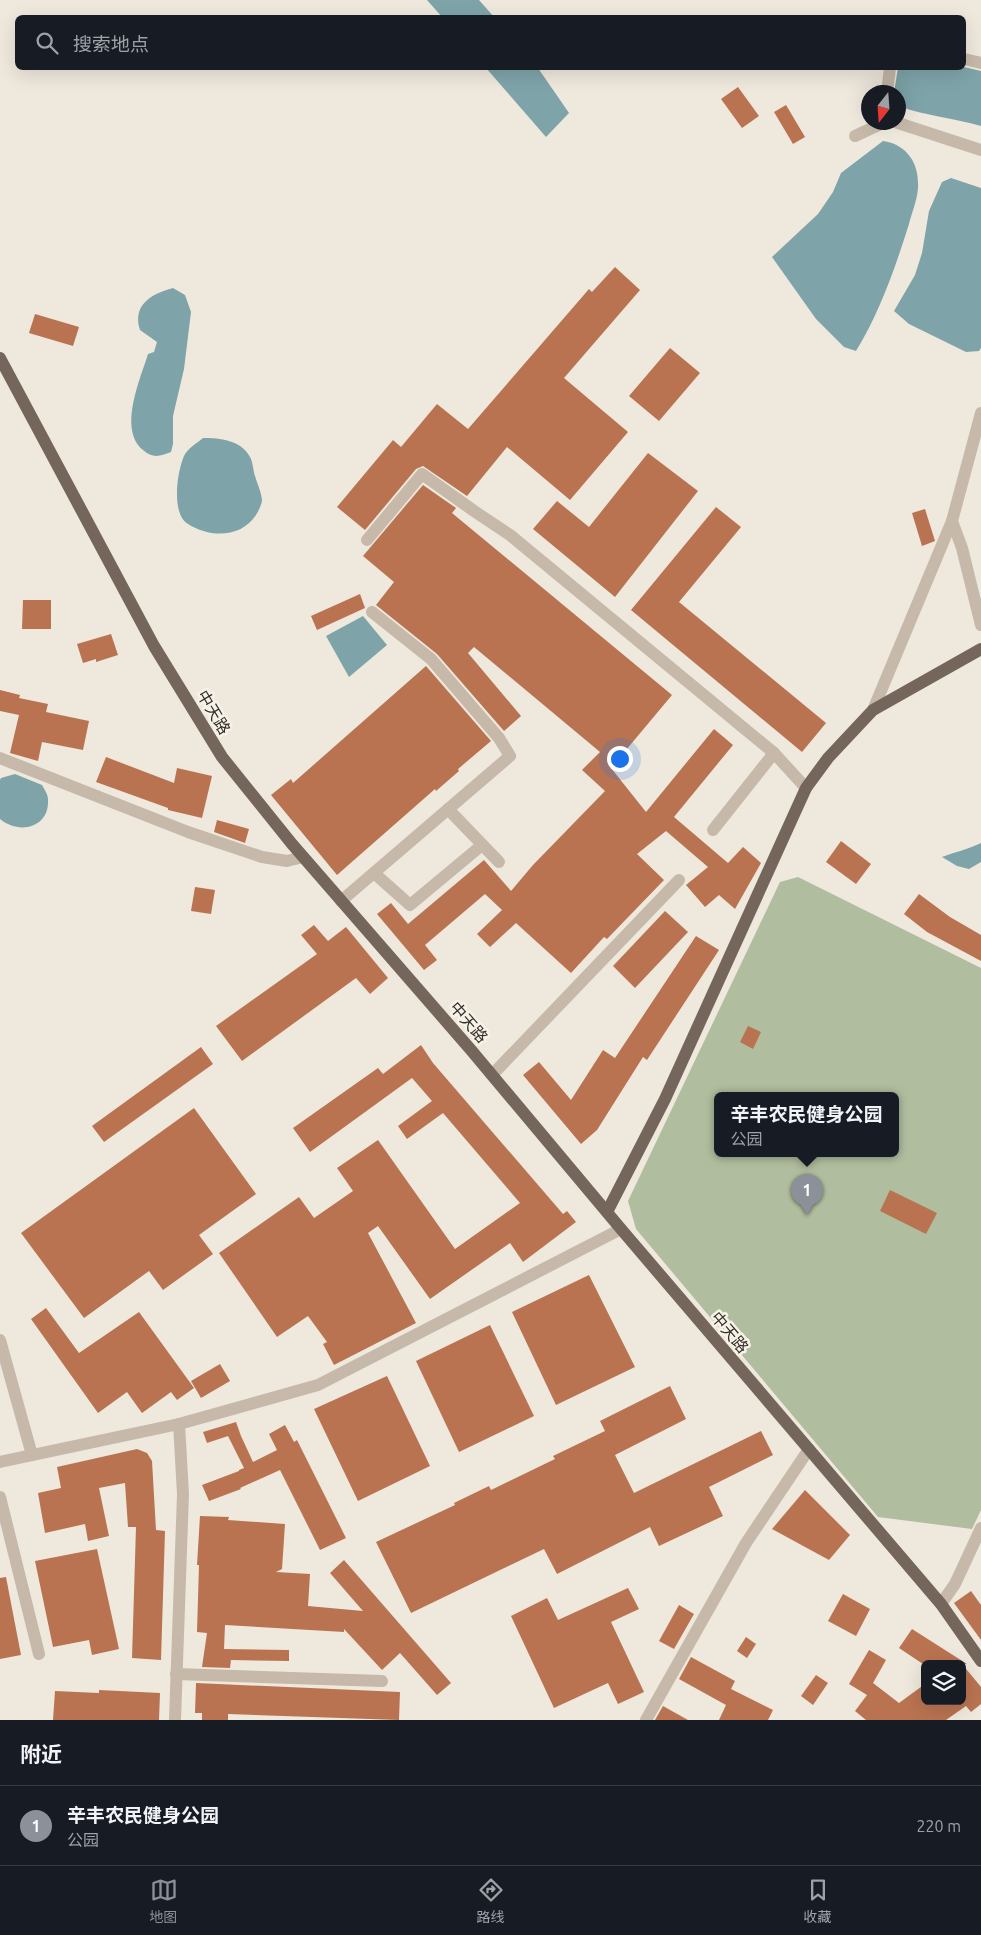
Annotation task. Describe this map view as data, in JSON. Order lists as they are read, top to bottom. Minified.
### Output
{"streets":{"main road":["中天路"]},"north":"bottom","page":{"search":"搜索地点","popup":["辛丰农民健身公园","公园"],"pins":"1","heading":"附近","list":[{"mark":"1","name":"辛丰农民健身公园","note":"公园","value":"220 m"}],"nav":["地图","路线","收藏"]}}
